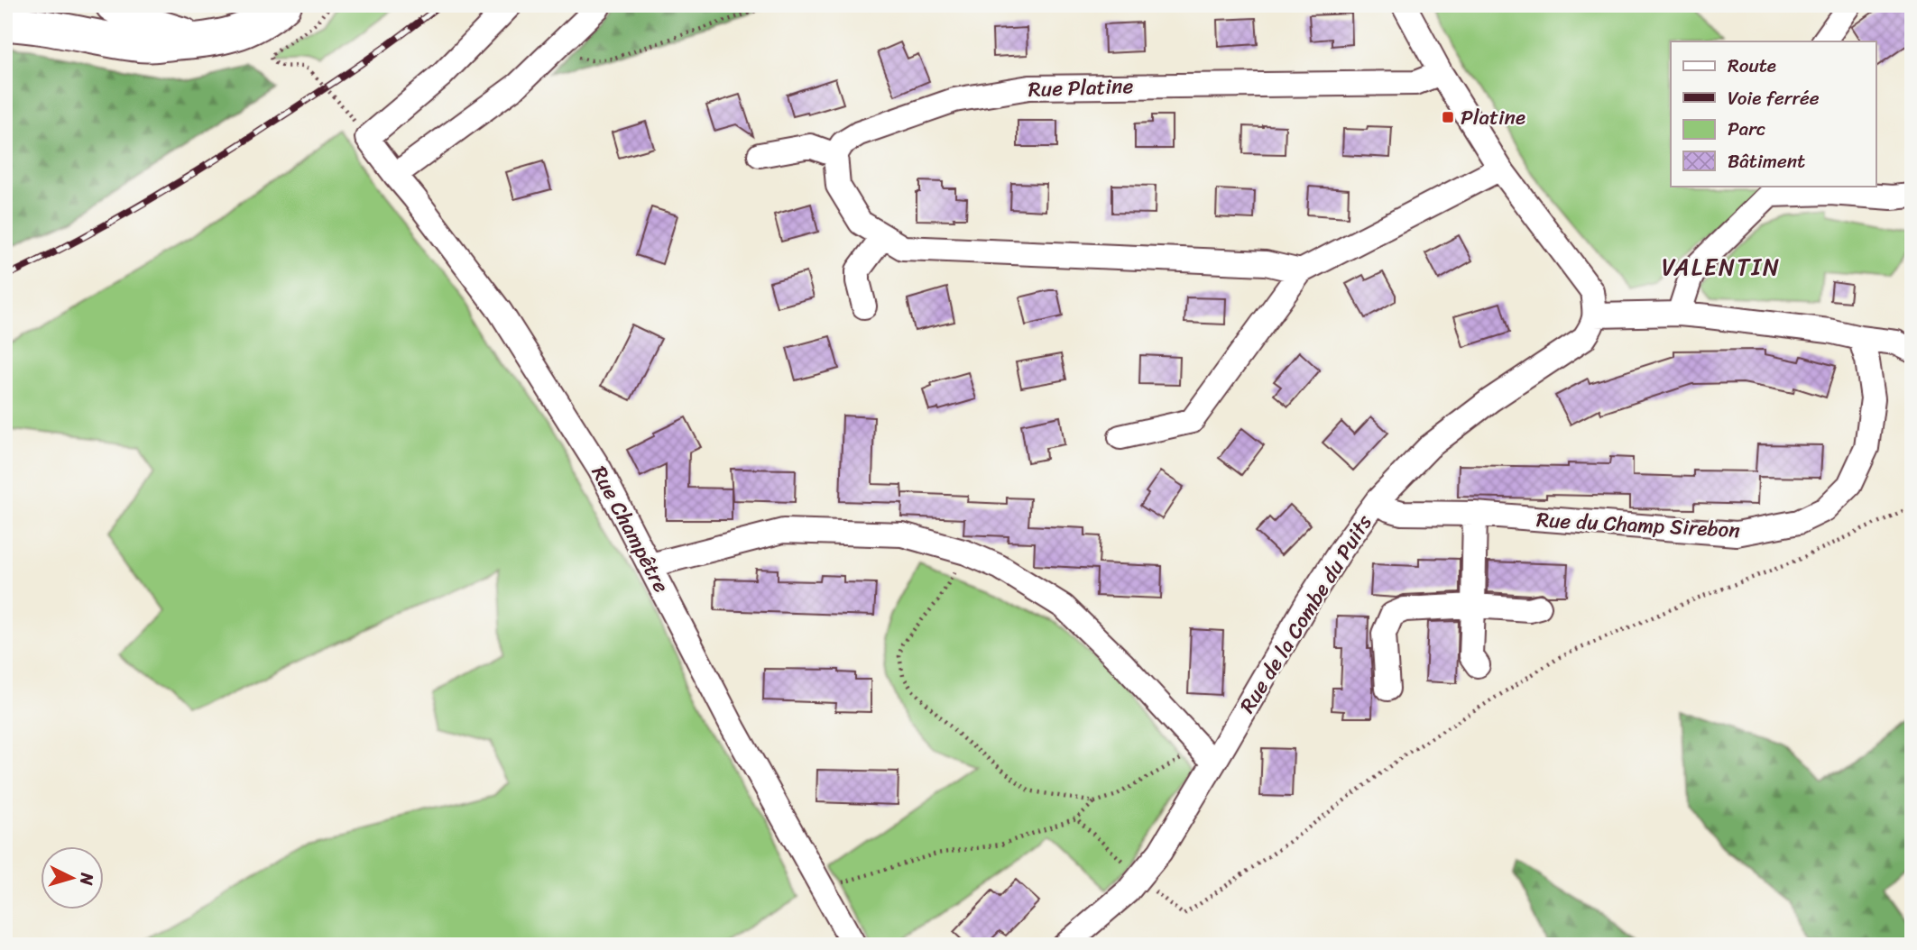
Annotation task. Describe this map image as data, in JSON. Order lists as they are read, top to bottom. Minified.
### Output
{"streets":{"street":["Rue Platine","Rue du Champ Sirebon","Rue Champêtre","Rue de la Combe du Puits"]},"crossings":[["Rue du Champ Sirebon","Rue de la Combe du Puits"]],"districts":["VALENTIN"],"places":{"transit":["Platine"]},"legend":["Route","Voie ferrée","Parc","Bâtiment"],"north":"right"}
